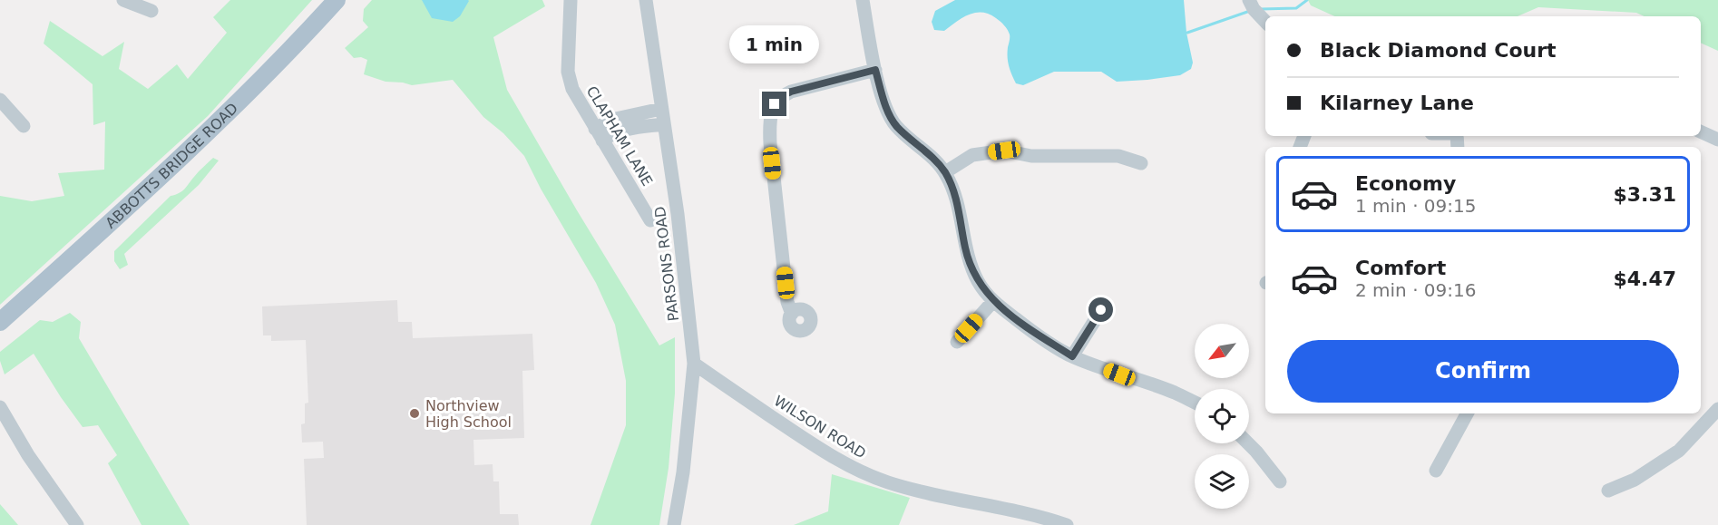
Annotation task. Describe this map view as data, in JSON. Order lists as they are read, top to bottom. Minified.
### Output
{"streets":{"main road":["ABBOTTS BRIDGE ROAD"],"street":["CLAPHAM LANE","PARSONS ROAD","WILSON ROAD"]},"crossings":[["PARSONS ROAD","WILSON ROAD"]],"places":["Northview High School"],"north":"bottom left","page":{"banner":["Black Diamond Court","Kilarney Lane"],"bubble":"1 min","list":[{"name":"Economy","note":"1 min · 09:15","value":"$3.31"},{"name":"Comfort","note":"2 min · 09:16","value":"$4.47"}],"buttons":"Confirm"}}
